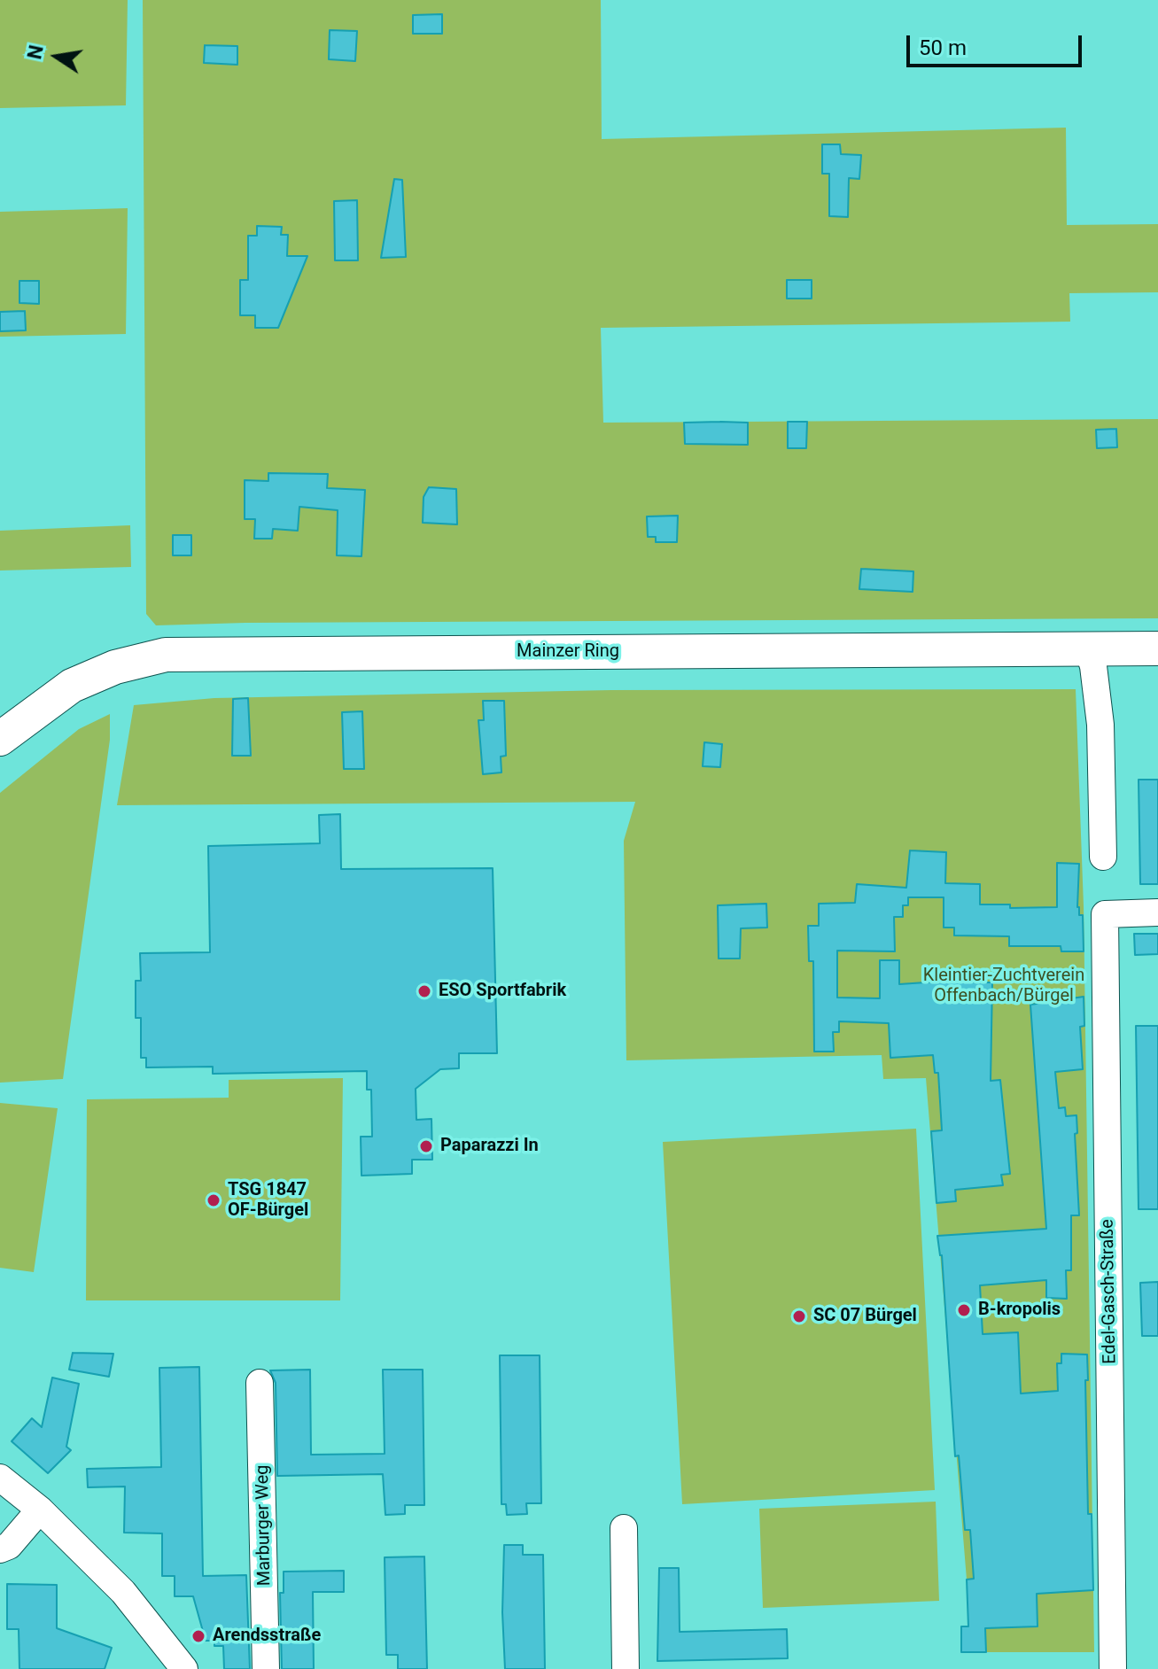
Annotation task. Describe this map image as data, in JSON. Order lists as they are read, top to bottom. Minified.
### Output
{"streets":{"street":["Mainzer Ring","Edel-Gasch-Straße","Marburger Weg"]},"parks":["Kleintier-Zuchtverein Offenbach/Bürgel"],"places":["ESO Sportfabrik","Paparazzi In","TSG 1847 OF-Bürgel","B-kropolis","SC 07 Bürgel","Arendsstraße"],"scale_bar":"50 m","north":"left"}
